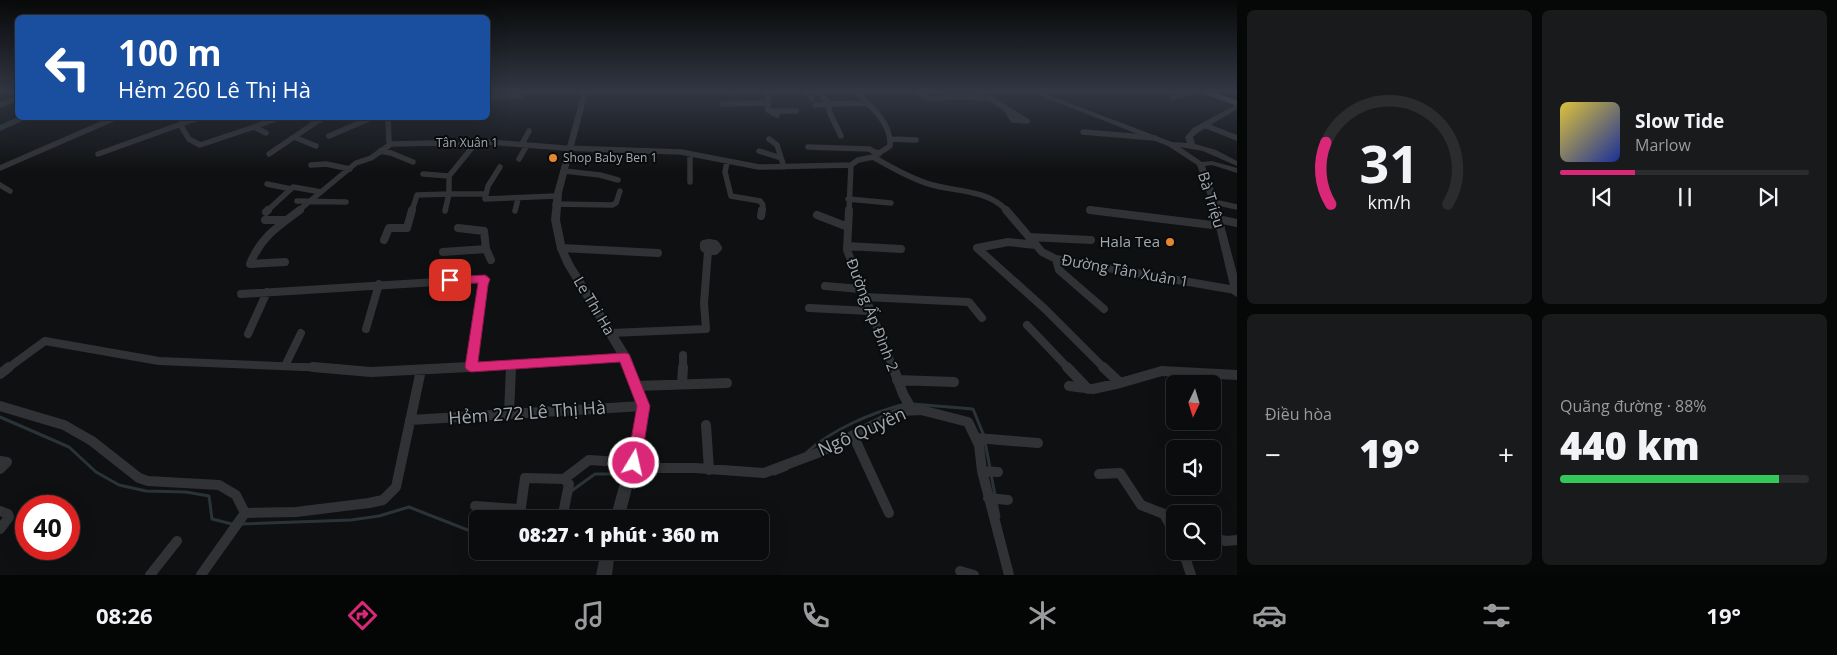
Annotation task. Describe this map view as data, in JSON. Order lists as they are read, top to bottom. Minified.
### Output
{"streets":{"street":["Tân Xuân 1","Bà Triệu","Đường Tân Xuân 1","Le Thi Ha","Đường Ấp Đình 2","Hẻm 272 Lê Thị Hà","Ngô Quyền"]},"crossings":[["Tân Xuân 1","Le Thi Ha"],["Bà Triệu","Đường Tân Xuân 1"],["Le Thi Ha","Hẻm 272 Lê Thị Hà"],["Đường Ấp Đình 2","Ngô Quyền"]],"places":["Shop Baby Ben 1","Hala Tea"],"north":"bottom","page":{"turn":["100 m","Hẻm 260 Lê Thị Hà"],"song":["Slow Tide","Marlow"],"tile":["Điều hòa",["Quãng đường · 88%","440 km"]],"heat":["−","19°","+"],"limit":"40","trip":"08:27 · 1 phút · 360 m","tabs":["08:26","19°"],"gauge":["31","km/h"]}}
